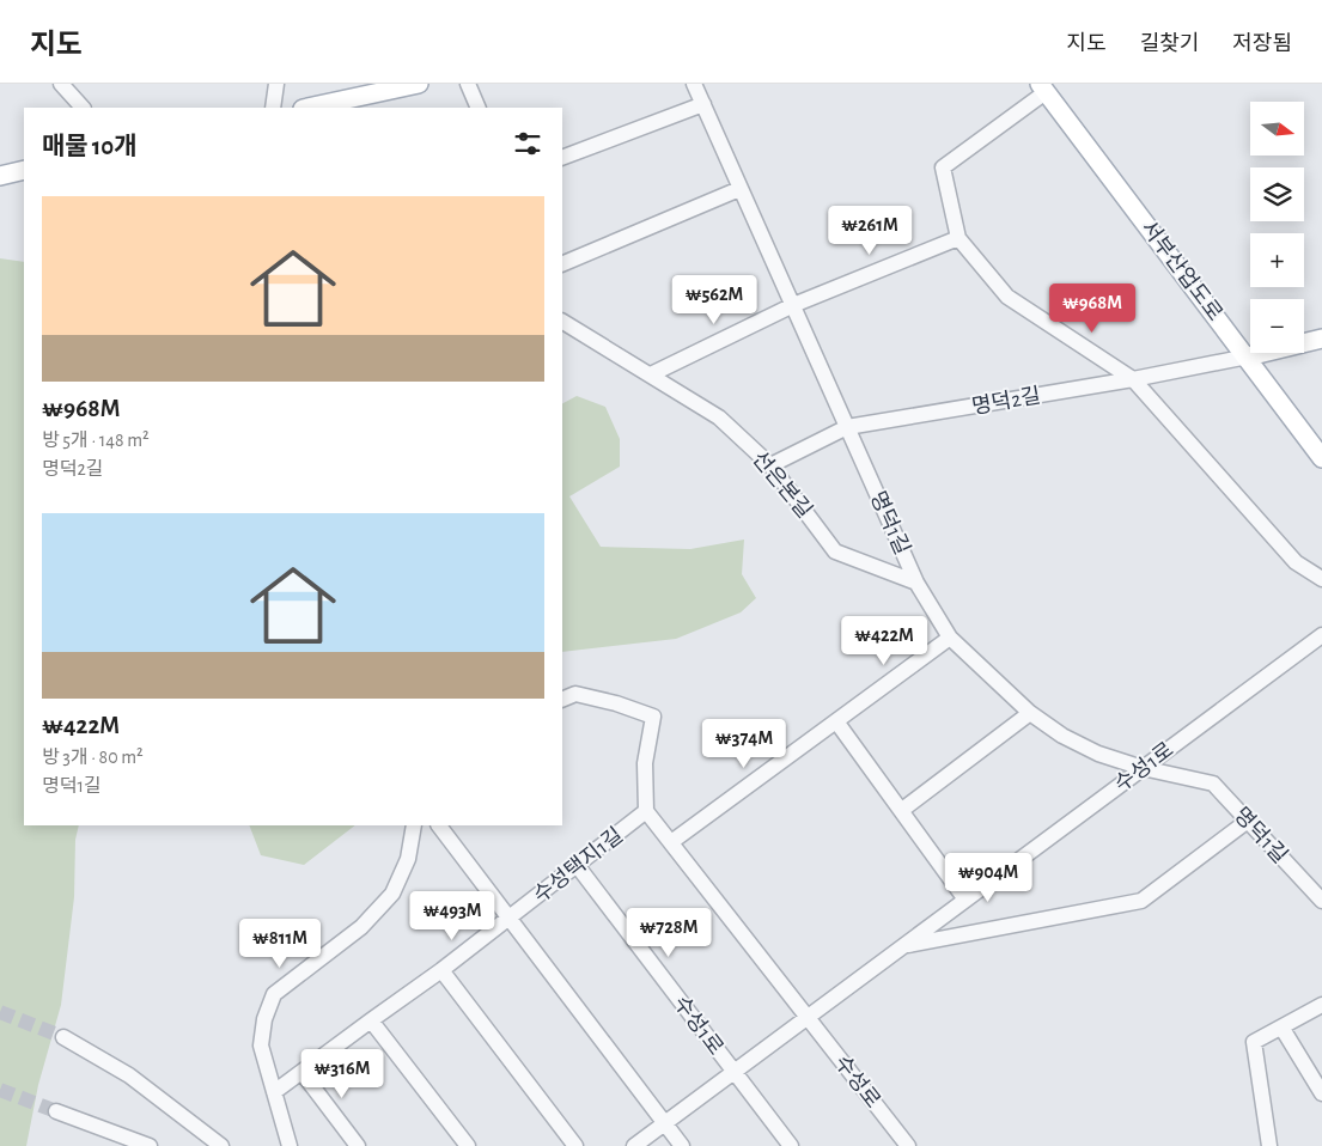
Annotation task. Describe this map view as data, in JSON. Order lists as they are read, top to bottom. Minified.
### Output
{"streets":{"main road":["서부산업도로"],"street":["명덕2길","선은본길","명덕1길","수성1로","수성택지1길","수성로"]},"crossings":[["서부산업도로","명덕2길"],["명덕2길","선은본길"],["명덕2길","명덕1길"],["선은본길","명덕1길"],["명덕1길","수성1로"],["수성1로","수성택지1길"],["수성1로","수성로"]],"north":"right","page":{"header":"지도","nav":["지도","길찾기","저장됨"],"map_buttons":["+","−"],"heading":"매물 10개","list":[{"name":"₩968M","note":"방 5개 · 148 m² · 명덕2길"},{"name":"₩422M","note":"방 3개 · 80 m² · 명덕1길"}],"price":["₩261M","₩562M","₩968M","₩422M","₩374M","₩904M","₩493M","₩728M","₩811M","₩316M"]}}
